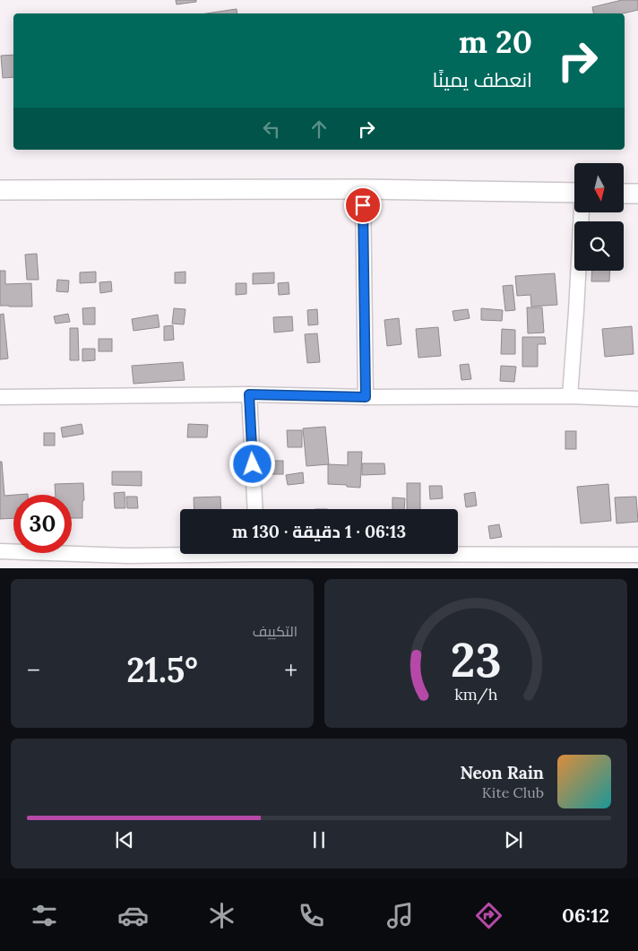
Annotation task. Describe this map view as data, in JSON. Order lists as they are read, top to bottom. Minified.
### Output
{"north":"bottom","page":{"turn":["20 m","انعطف يمينًا"],"limit":"30","trip":"06:13 · 1 دقيقة · 130 m","tile":"التكييف","heat":["−","21.5°","+"],"song":["Neon Rain","Kite Club"],"tabs":"06:12","gauge":["23","km/h"]}}
